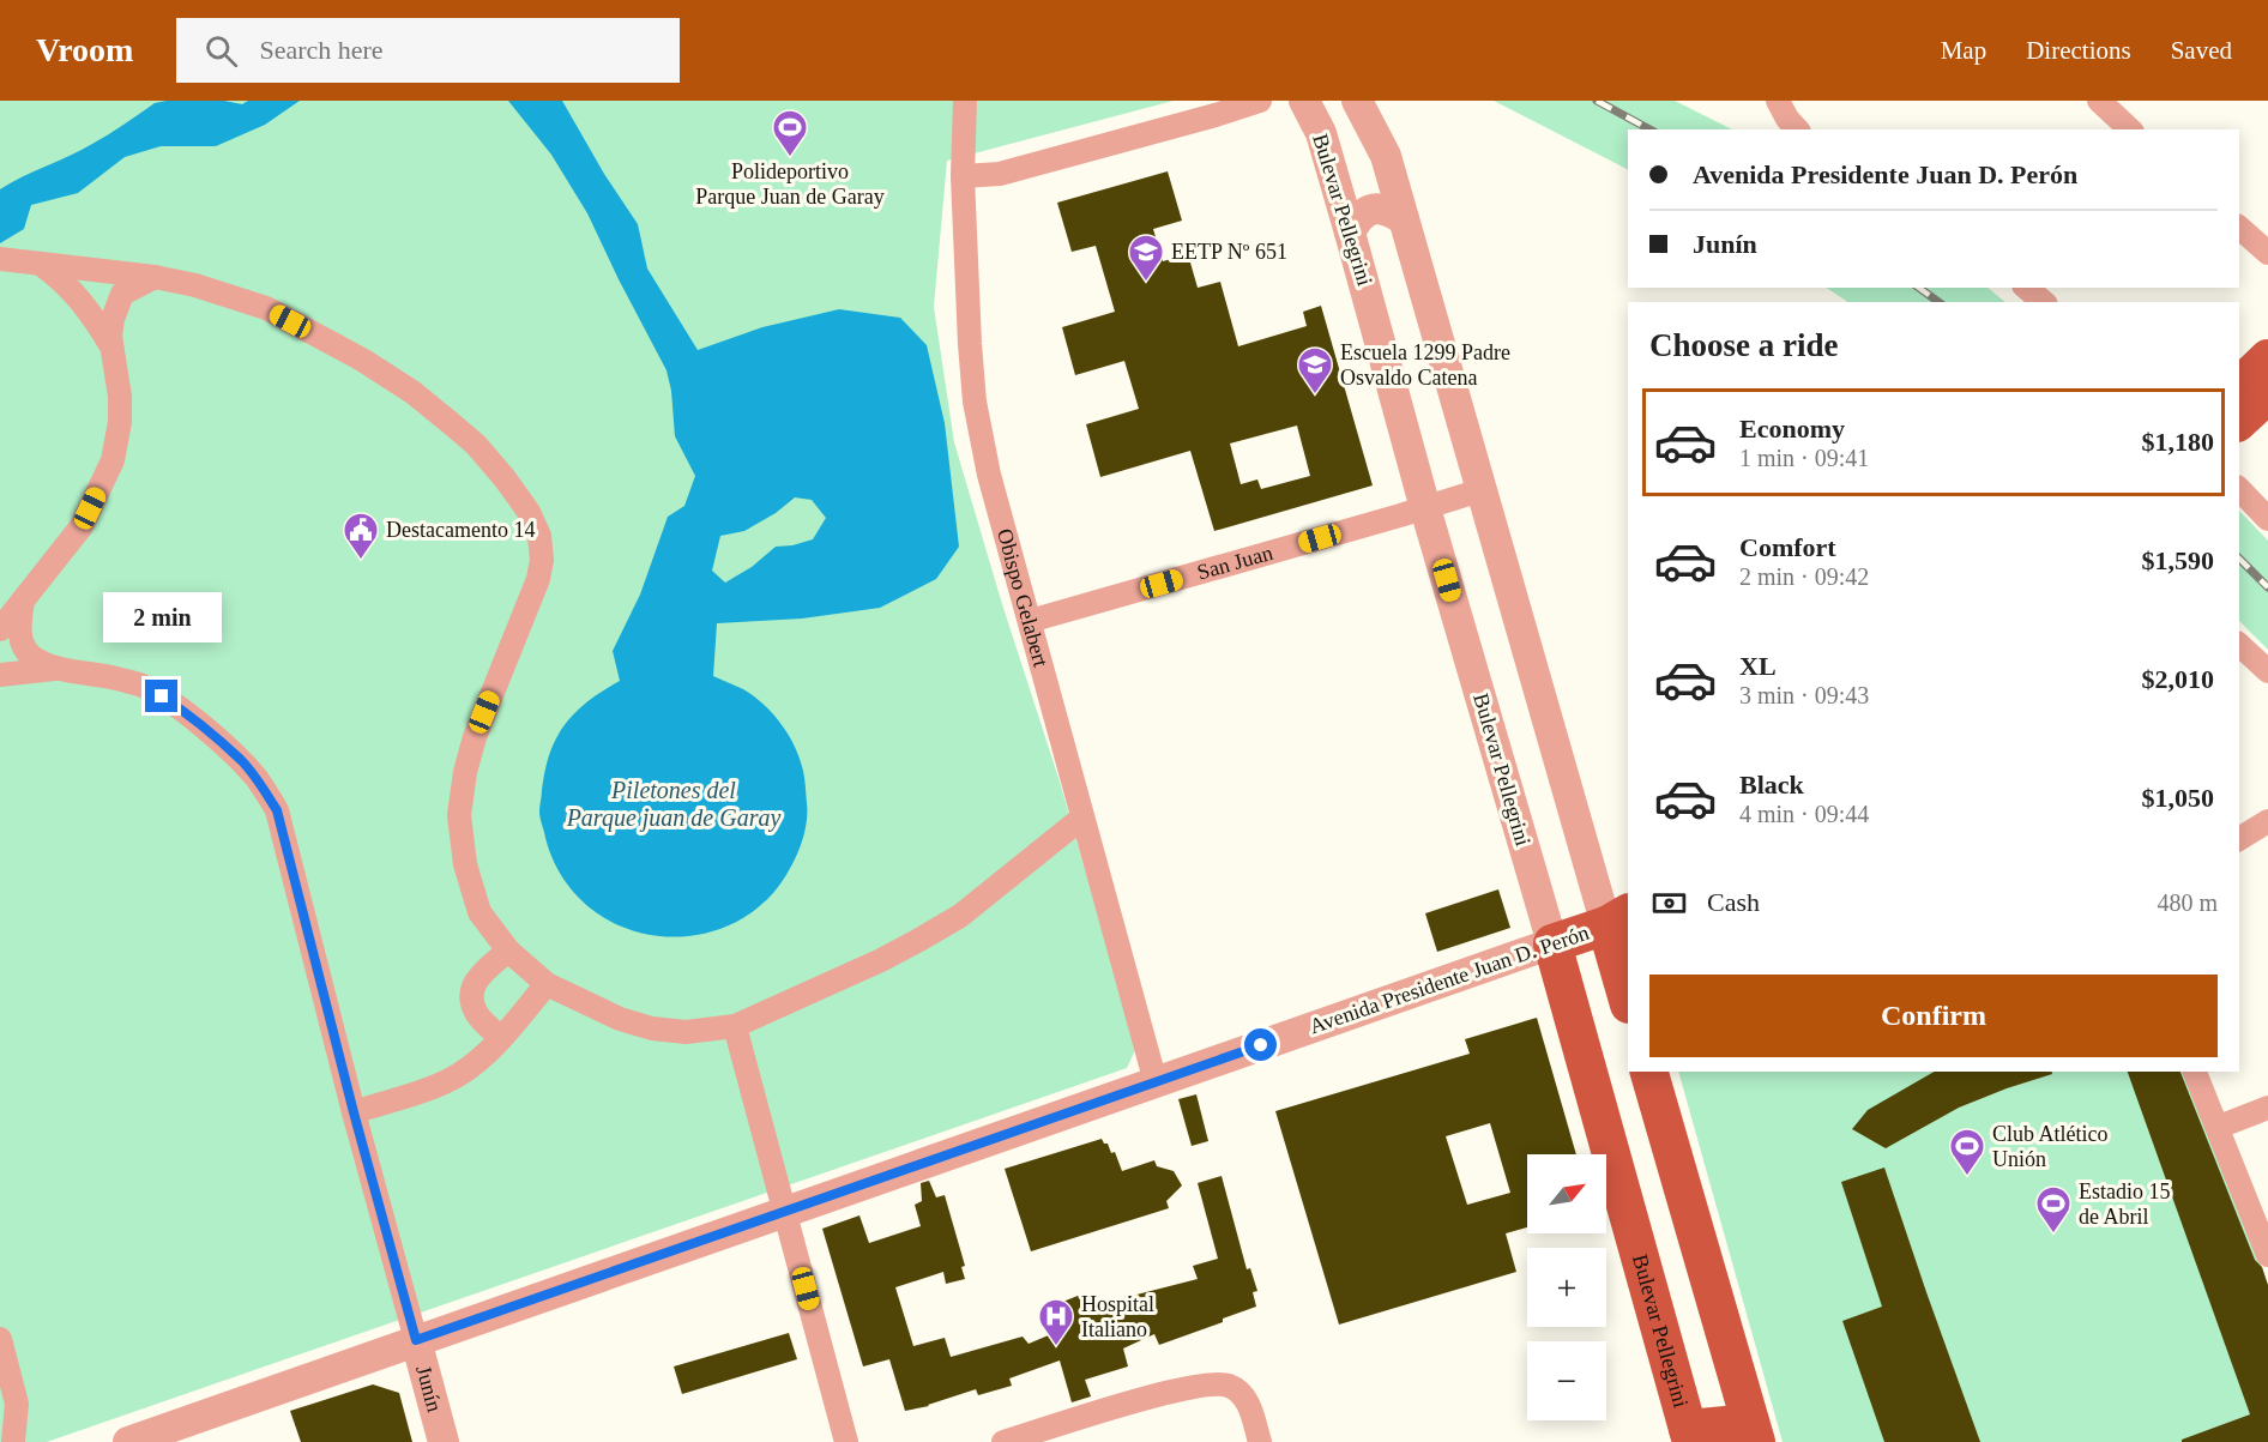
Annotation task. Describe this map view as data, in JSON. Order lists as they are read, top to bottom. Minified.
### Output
{"streets":{"main road":["Bulevar Pellegrini","Avenida Presidente Juan D. Perón"],"street":["San Juan","Obispo Gelabert","Junín"]},"crossings":[["Bulevar Pellegrini","San Juan"],["Bulevar Pellegrini","Avenida Presidente Juan D. Perón"],["San Juan","Obispo Gelabert"],["Obispo Gelabert","Avenida Presidente Juan D. Perón"],["Avenida Presidente Juan D. Perón","Junín"]],"water":["Piletones del Parque juan de Garay"],"places":{"sports":["Polideportivo Parque Juan de Garay","Club Atlético Unión","Estadio 15 de Abril"],"school or university":["EETP Nº 651","Escuela 1299 Padre Osvaldo Catena"],"public building":["Destacamento 14"],"hospital":["Hospital Italiano"]},"north":"top right","page":{"header":"Vroom","search":"Search here","nav":["Map","Directions","Saved"],"banner":["Avenida Presidente Juan D. Perón","Junín"],"heading":"Choose a ride","list":[{"name":"Economy","note":"1 min · 09:41","value":"$1,180"},{"name":"Comfort","note":"2 min · 09:42","value":"$1,590"},{"name":"XL","note":"3 min · 09:43","value":"$2,010"},{"name":"Black","note":"4 min · 09:44","value":"$1,050"}],"bubble":"2 min","pay":["Cash","480 m"],"buttons":"Confirm","map_buttons":["+","−"]}}
